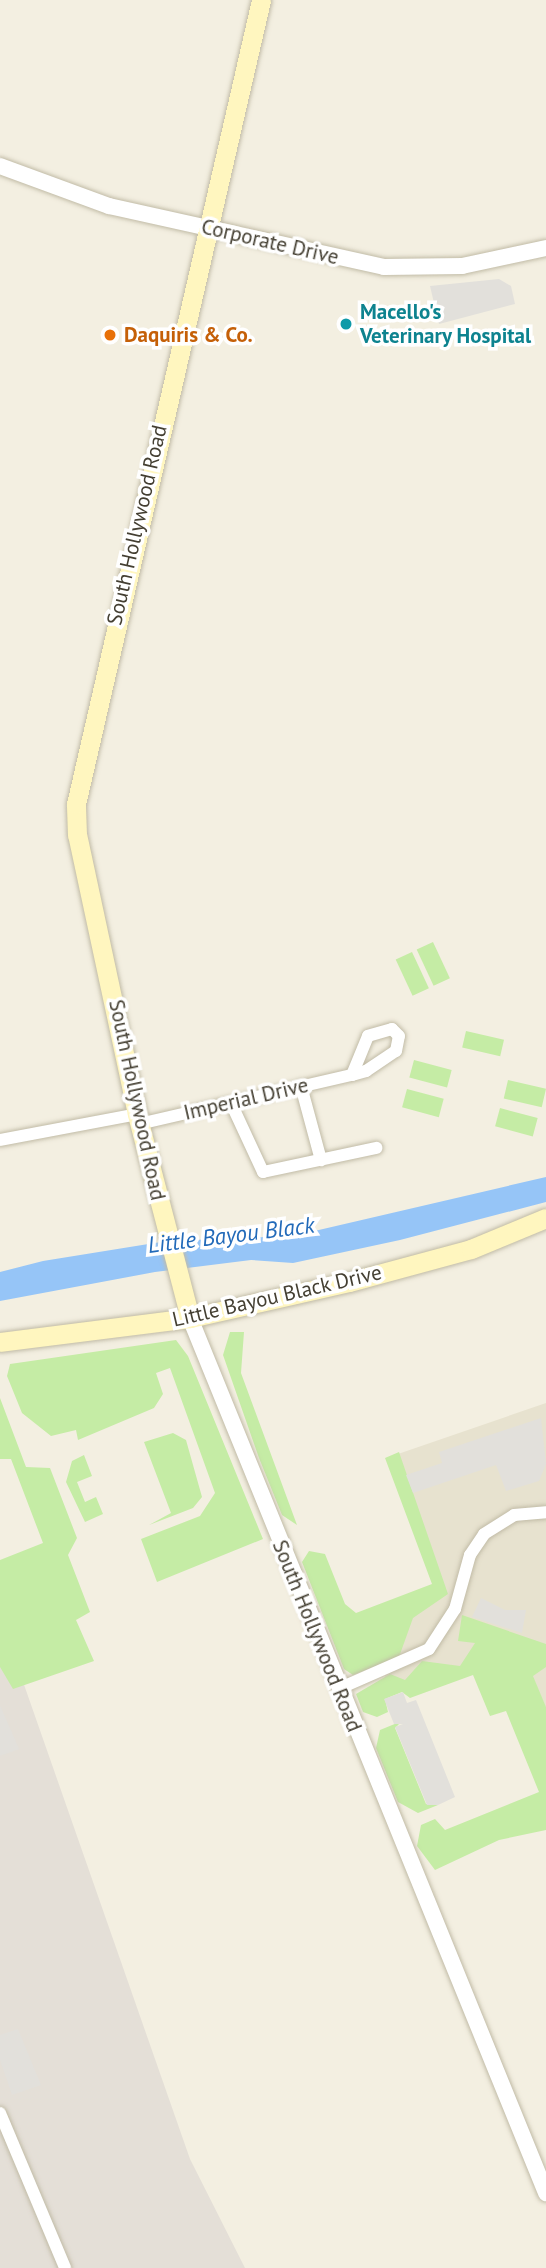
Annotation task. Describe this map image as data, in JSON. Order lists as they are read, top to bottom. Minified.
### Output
{"streets":{"main road":["South Hollywood Road","Little Bayou Black Drive"],"street":["Corporate Drive","Imperial Drive"]},"crossings":[["Corporate Drive","South Hollywood Road"],["South Hollywood Road","Imperial Drive"],["South Hollywood Road","Little Bayou Black Drive"]],"water":["Little Bayou Black"],"places":["Macello's Veterinary Hospital","Daquiris & Co."]}
